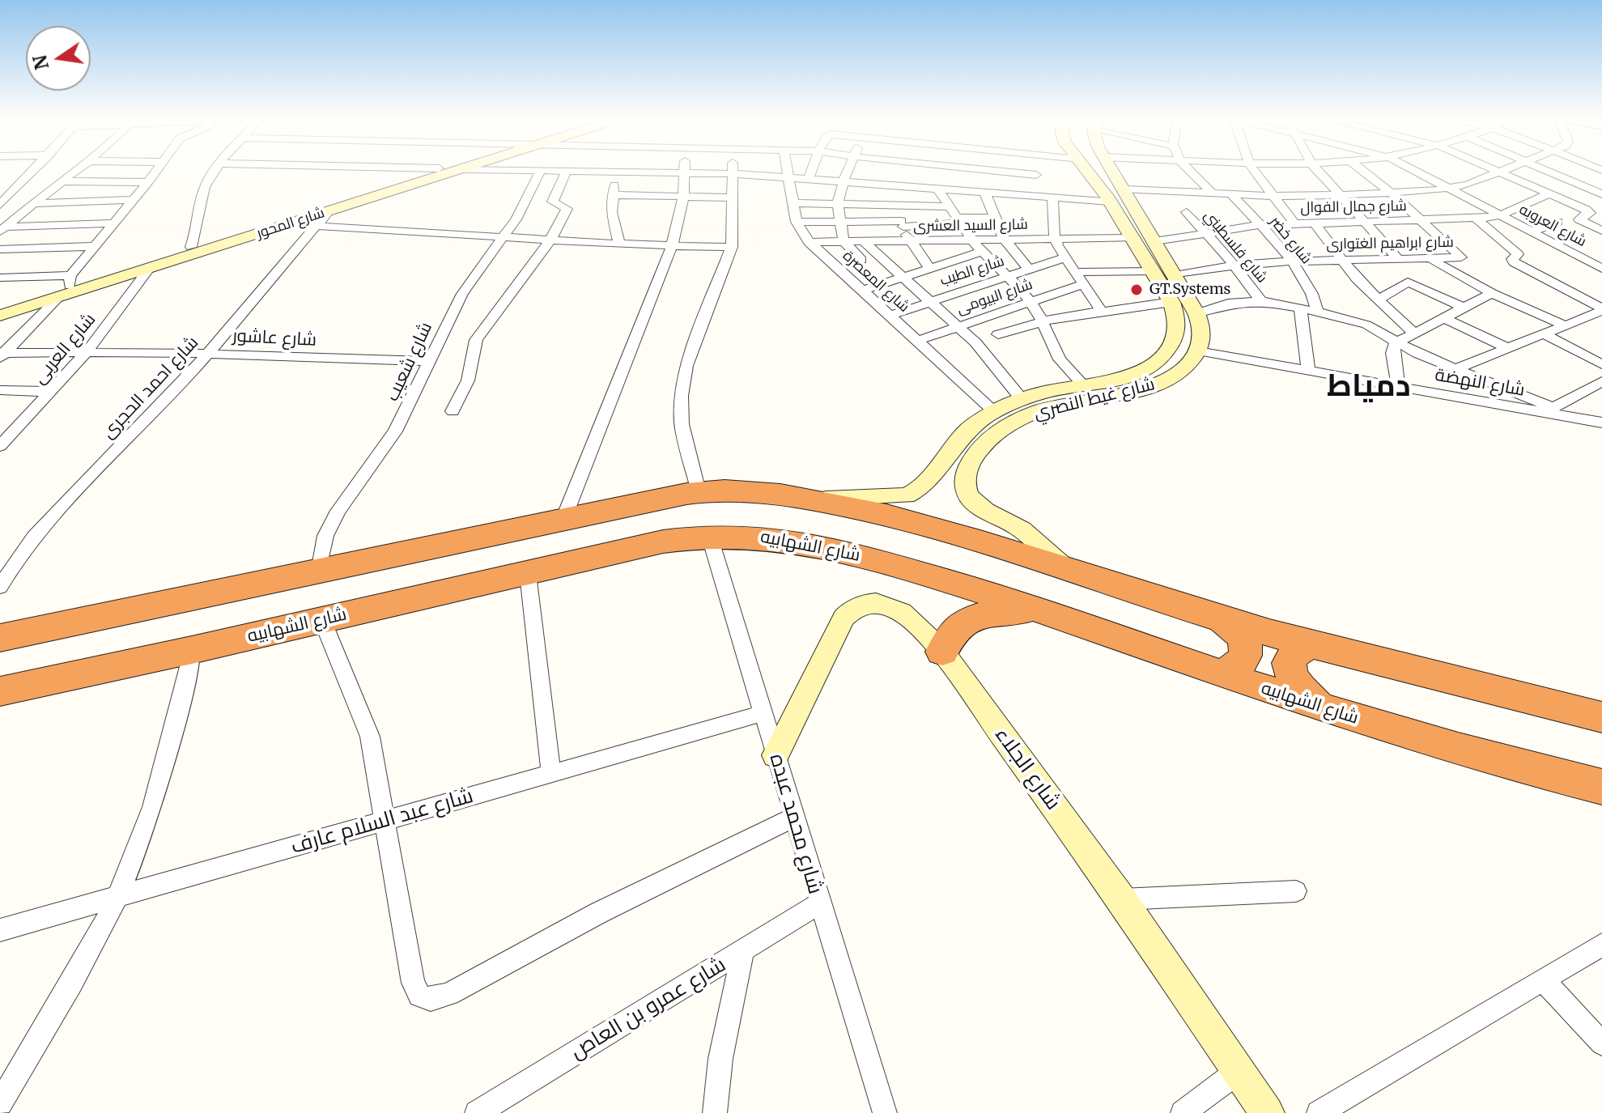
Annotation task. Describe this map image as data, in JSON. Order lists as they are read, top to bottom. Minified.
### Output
{"streets":{"highway":["شارع الشهابيه"],"main road":["شارع المحور","شارع غيط النصري","شارع الجلاء"],"street":["شارع جمال الفوال","شارع السيد العشرى","شارع العروبه","شارع خضر","شارع ابراهيم الغتوارى","شارع فلسطيني","شارع الطيب","شارع المعصرة","شارع البيومى","شارع عاشور","شارع العربى","شارع شعيب","شارع النهضة","شارع احمد الحجرى","شارع عبد السلام عارف","شارع محمد عبده","شارع عمرو بن العاص"]},"crossings":[["شارع جمال الفوال","شارع العروبه"],["شارع جمال الفوال","شارع خضر"],["شارع جمال الفوال","شارع ابراهيم الغتوارى"],["شارع جمال الفوال","شارع فلسطيني"],["شارع جمال الفوال","شارع غيط النصري"],["شارع المحور","شارع العربى"],["شارع المحور","شارع احمد الحجرى"],["شارع السيد العشرى","شارع المعصرة"],["شارع السيد العشرى","شارع غيط النصري"],["شارع خضر","شارع ابراهيم الغتوارى"],["شارع ابراهيم الغتوارى","شارع فلسطيني"],["شارع ابراهيم الغتوارى","شارع غيط النصري"],["شارع الطيب","شارع المعصرة"],["شارع المعصرة","شارع البيومى"],["شارع المعصرة","شارع غيط النصري"],["شارع عاشور","شارع العربى"],["شارع عاشور","شارع شعيب"],["شارع عاشور","شارع احمد الحجرى"],["شارع النهضة","شارع غيط النصري"],["شارع الشهابيه","شارع محمد عبده"],["شارع الجلاء","شارع محمد عبده"],["شارع عبد السلام عارف","شارع محمد عبده"],["شارع محمد عبده","شارع عمرو بن العاص"]],"districts":["دمياط"],"places":["GT.Systems"],"north":"left"}
